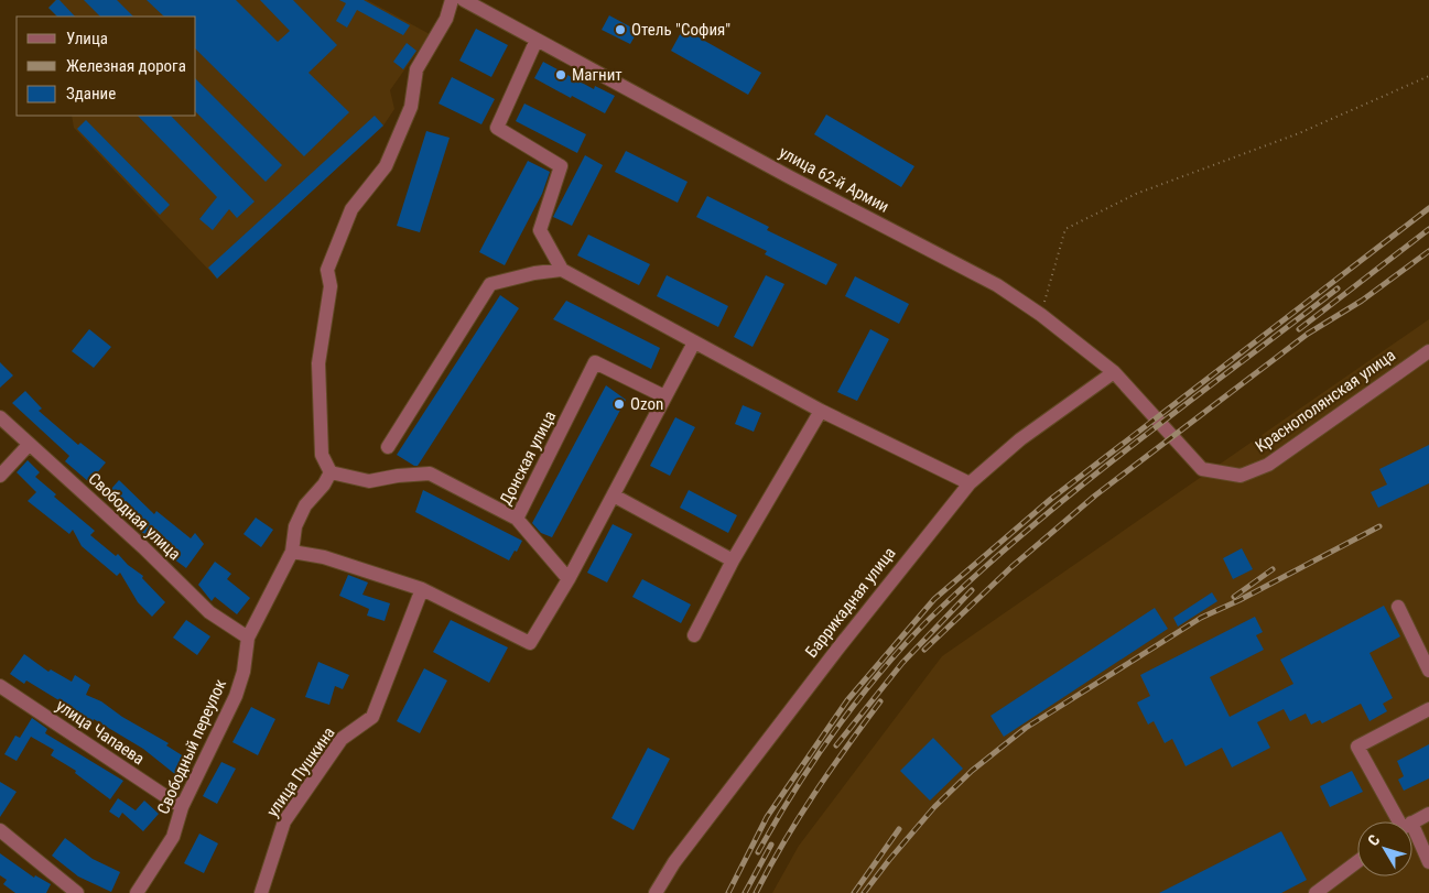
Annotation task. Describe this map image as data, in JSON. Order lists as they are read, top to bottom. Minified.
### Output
{"streets":{"street":["улица 62-й Армии","Краснополянская улица","Донская улица","Свободная улица","Баррикадная улица","улица Чапаева","Свободный переулок","улица Пушкина"]},"crossings":[["улица 62-й Армии","Краснополянская улица"],["улица 62-й Армии","Баррикадная улица"],["Донская улица","Свободный переулок"],["Свободная улица","Свободный переулок"],["улица Чапаева","Свободный переулок"]],"places":["Отель \"София\"","Магнит","Ozon"],"legend":["Улица","Железная дорога","Здание"],"north":"top left"}
